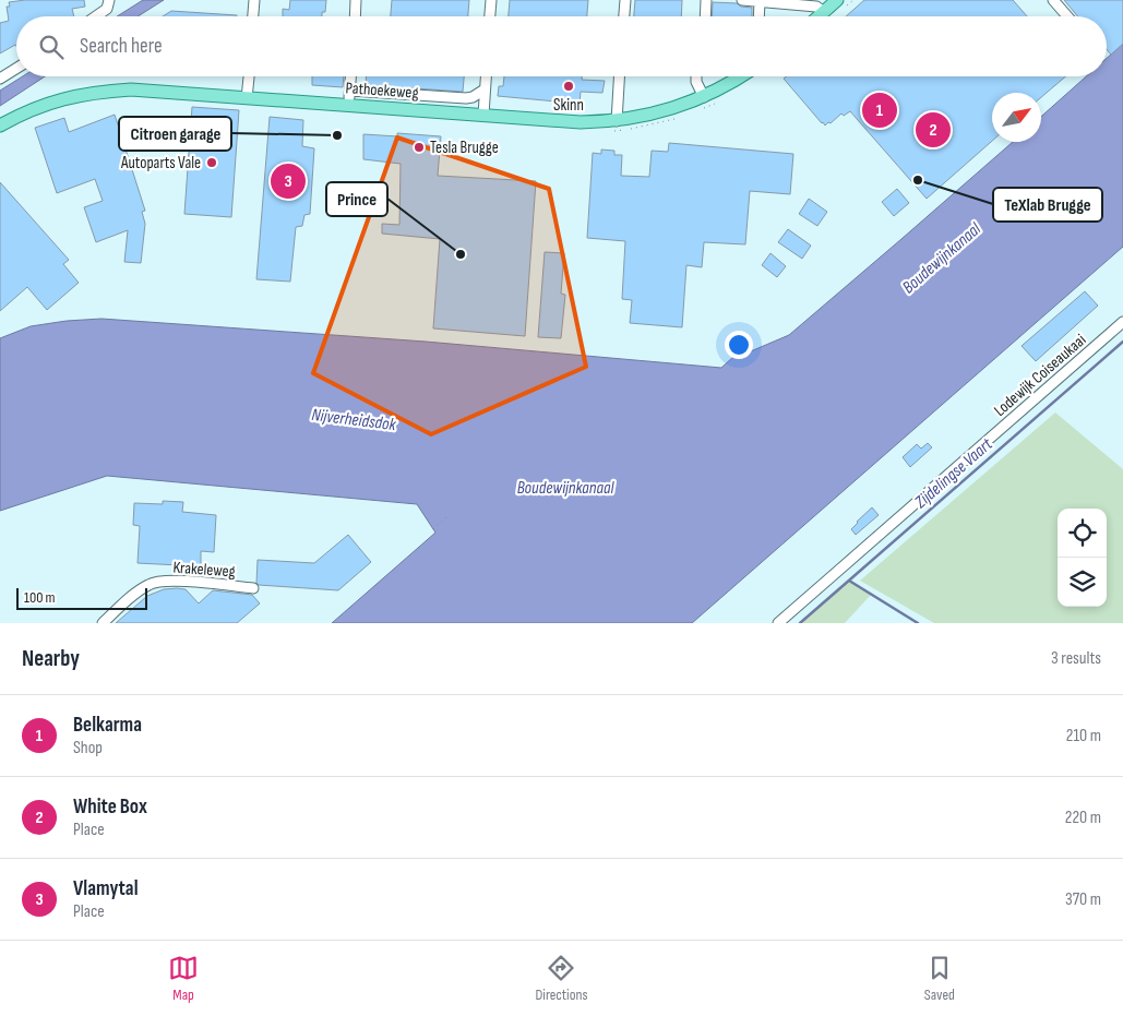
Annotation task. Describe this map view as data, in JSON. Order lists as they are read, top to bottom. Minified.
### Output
{"streets":{"main road":["Pathoekeweg"],"street":["Lodewijk Coiseaukaai","Krakeleweg"]},"water":["Boudewijnkanaal","Nijverheidsdok","Zijdelingse Vaart"],"places":["Skinn","Citroen garage","Tesla Brugge","Autoparts Vale","TeXlab Brugge","Prince"],"scale_bar":"100 m","north":"top right","page":{"search":"Search here","pins":["1","2","3"],"scale":"100 m","heading":["Nearby","3 results"],"list":[{"mark":"1","name":"Belkarma","note":"Shop","value":"210 m"},{"mark":"2","name":"White Box","note":"Place","value":"220 m"},{"mark":"3","name":"Vlamytal","note":"Place","value":"370 m"}],"nav":["Map","Directions","Saved"]}}
